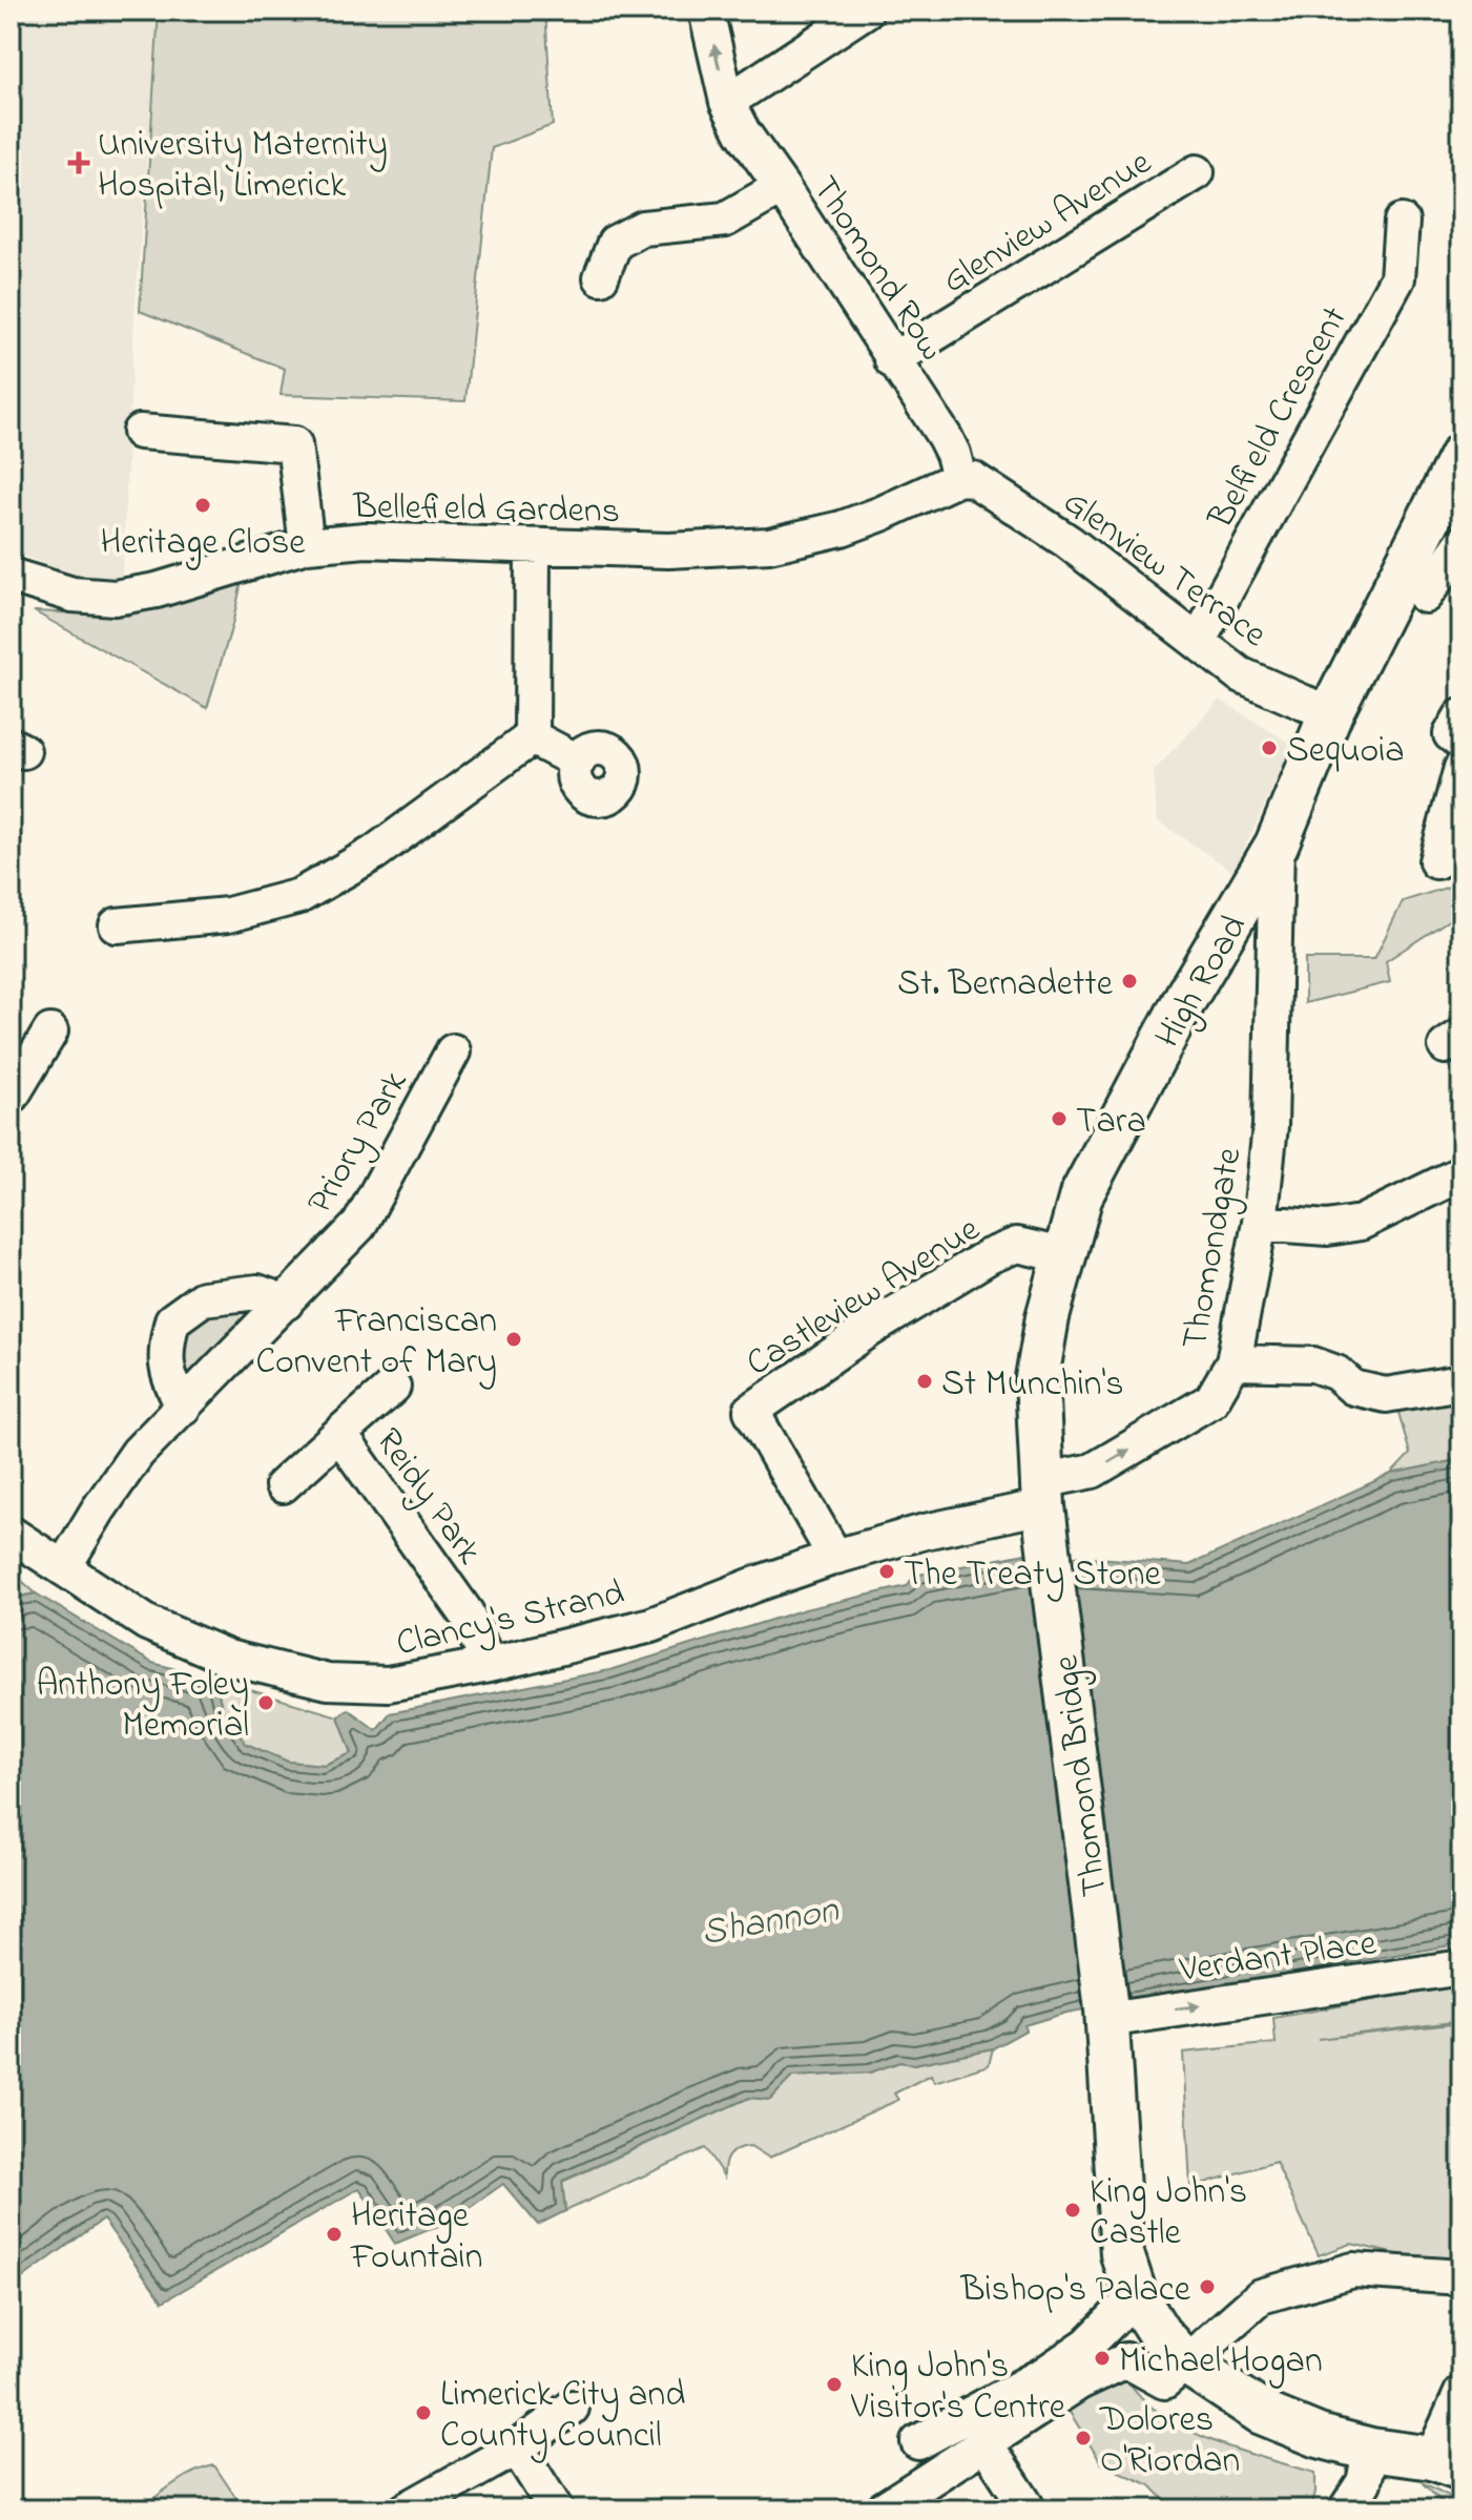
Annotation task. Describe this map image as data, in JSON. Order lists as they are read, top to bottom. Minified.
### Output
{"streets":{"main road":["High Road","Thomond Bridge"],"street":["Glenview Avenue","Thomond Row","Belfield Crescent","Bellefield Gardens","Glenview Terrace","Priory Park","Thomondgate","Castleview Avenue","Reidy Park","Clancy's Strand","Verdant Place"]},"crossings":[["Glenview Avenue","Thomond Row"],["Thomond Row","Bellefield Gardens"],["Thomond Row","Glenview Terrace"],["Belfield Crescent","Glenview Terrace"],["Bellefield Gardens","Glenview Terrace"],["Glenview Terrace","High Road"],["High Road","Thomondgate"],["High Road","Castleview Avenue"],["High Road","Clancy's Strand"],["High Road","Thomond Bridge"],["Priory Park","Clancy's Strand"],["Thomondgate","Clancy's Strand"],["Thomondgate","Thomond Bridge"],["Castleview Avenue","Clancy's Strand"],["Reidy Park","Clancy's Strand"],["Clancy's Strand","Thomond Bridge"],["Thomond Bridge","Verdant Place"]],"water":["Shannon"],"places":{"health":["University Maternity Hospital, Limerick"],"other":["Heritage Close","Sequoia","St. Bernadette","Tara","Franciscan Convent of Mary","St Munchin's","The Treaty Stone","Anthony Foley Memorial","King John's Castle","Heritage Fountain","Bishop's Palace","Michael Hogan","King John's Visitor's Centre","Limerick City and County Council","Dolores O'Riordan"]}}
